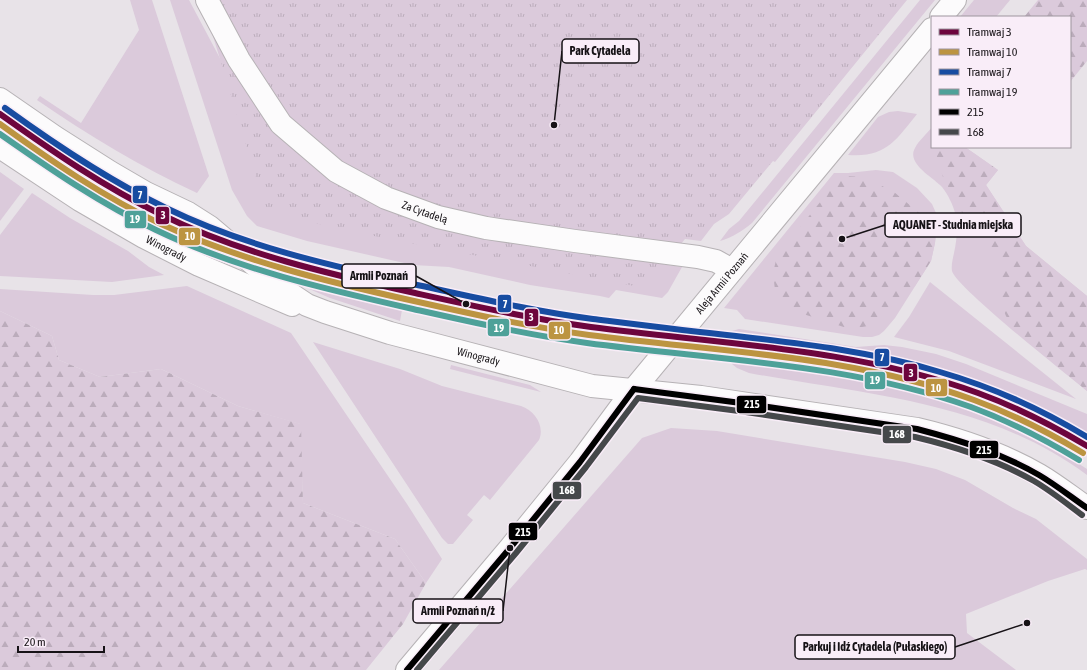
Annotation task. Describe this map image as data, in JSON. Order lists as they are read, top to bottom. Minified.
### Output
{"streets":{"street":["Za Cytadelą","Winogrady","Aleja Armii Poznań"]},"crossings":[["Za Cytadelą","Aleja Armii Poznań"],["Winogrady","Aleja Armii Poznań"]],"places":["Park Cytadela","AQUANET - Studnia miejska","Armii Poznań","Armii Poznań n/ż","Parkuj i Idź Cytadela (Pułaskiego)"],"lines":["tram line 7","tram line 3","tram line 10","tram line 19","transit line 215","transit line 168"],"legend":["Tramwaj 3","Tramwaj 10","Tramwaj 7","Tramwaj 19","215","168"],"scale_bar":"20 m"}
